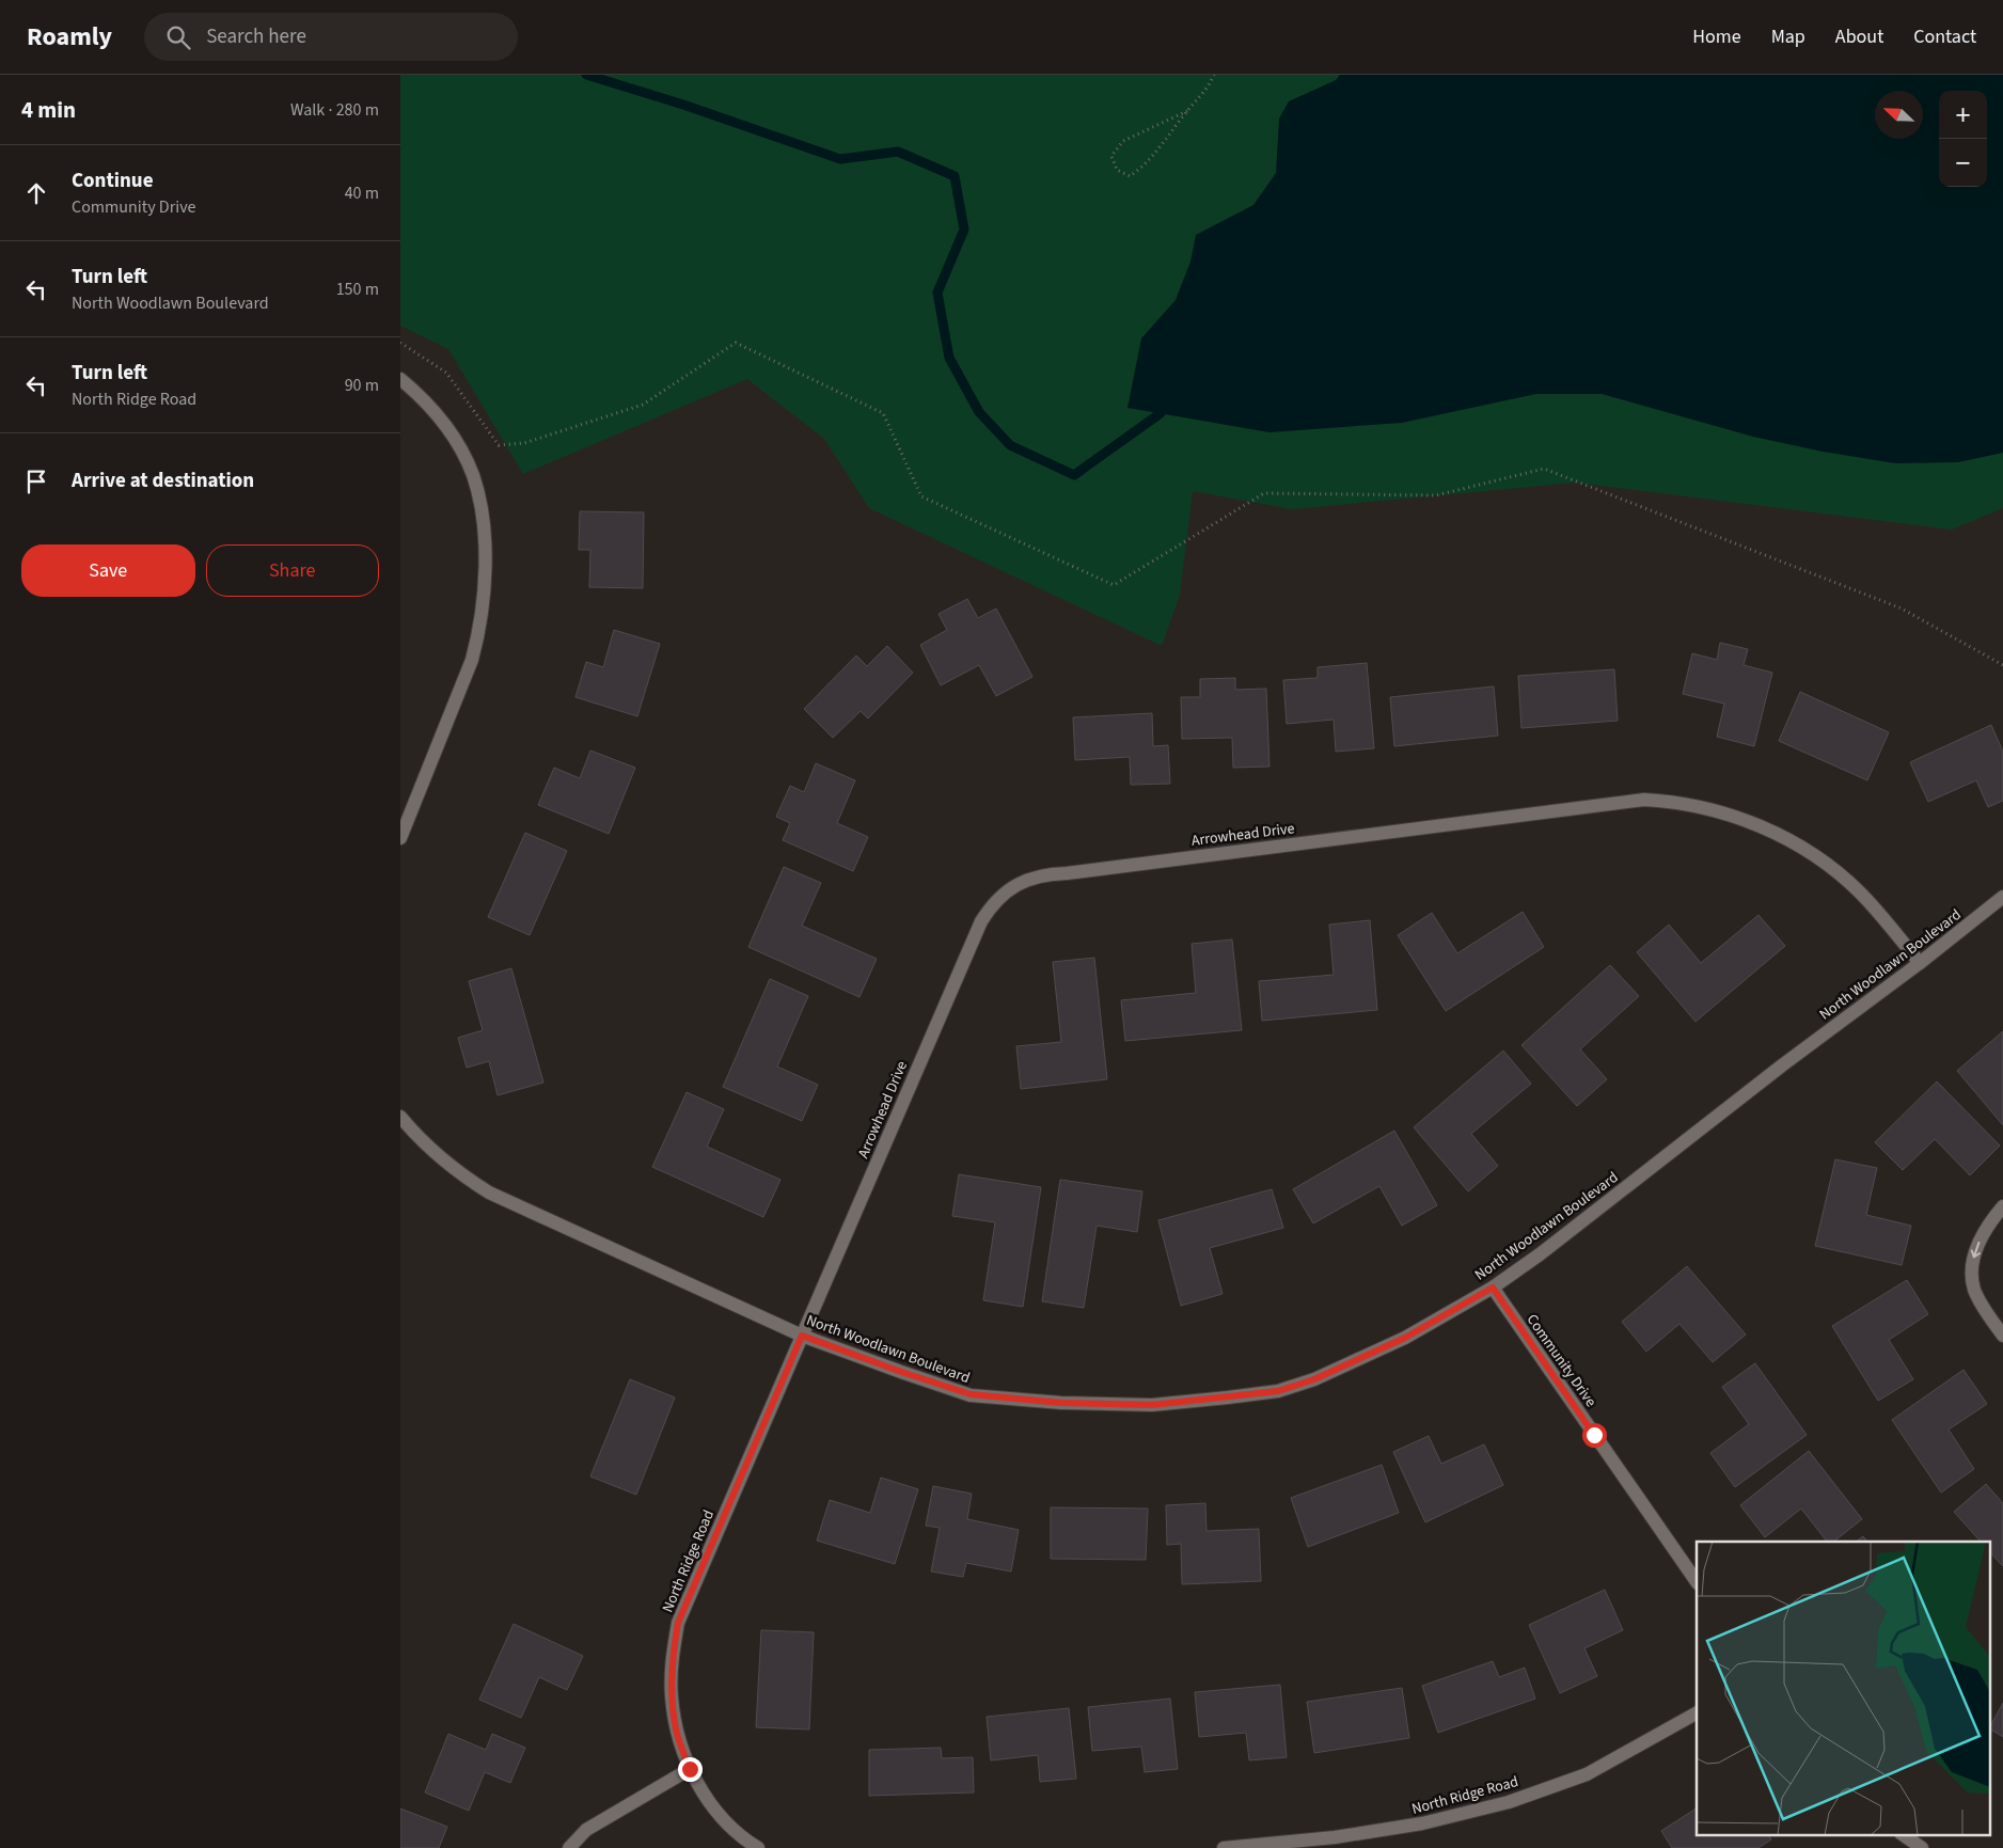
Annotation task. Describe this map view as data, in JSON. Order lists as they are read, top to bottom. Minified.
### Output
{"streets":{"street":["Arrowhead Drive","North Woodlawn Boulevard","Community Drive","North Ridge Road"]},"crossings":[["Arrowhead Drive","North Woodlawn Boulevard"],["Arrowhead Drive","North Ridge Road"],["North Woodlawn Boulevard","Community Drive"],["North Woodlawn Boulevard","North Ridge Road"]],"north":"top left","page":{"header":"Roamly","search":"Search here","nav":["Home","Map","About","Contact"],"heading":["4 min","Walk · 280 m"],"map_buttons":["+","−"],"list":[["Continue","Community Drive","40 m"],["Turn left","North Woodlawn Boulevard","150 m"],["Turn left","North Ridge Road","90 m"],"Arrive at destination"],"buttons":["Save","Share"]}}
